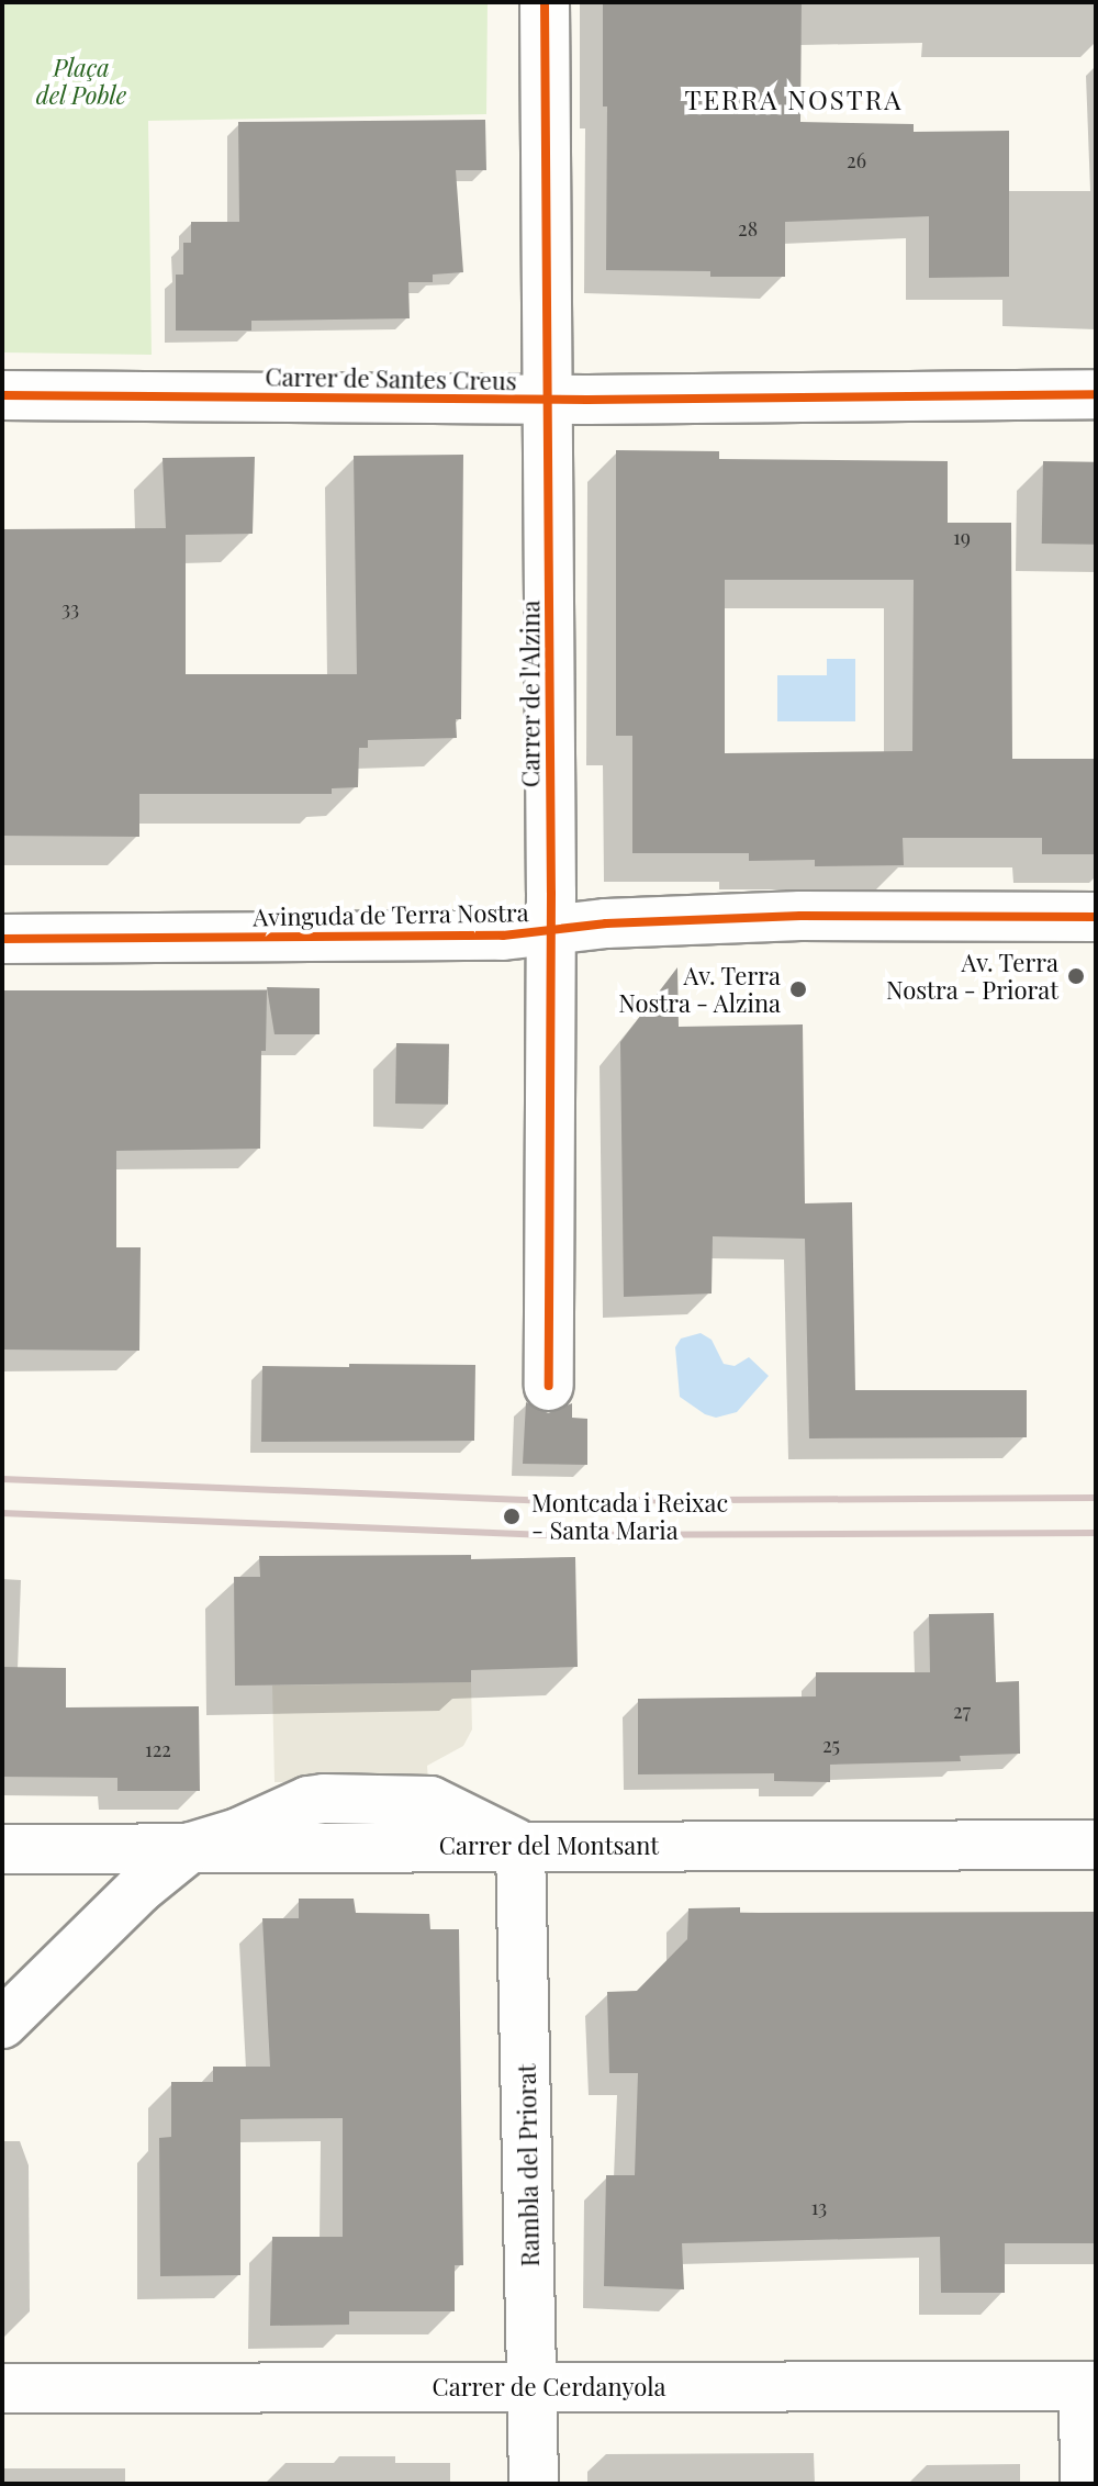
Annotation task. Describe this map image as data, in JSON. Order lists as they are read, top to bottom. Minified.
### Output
{"streets":{"street":["Carrer de Santes Creus","Carrer de l'Alzina","Avinguda de Terra Nostra","Carrer del Montsant","Rambla del Priorat","Carrer de Cerdanyola"]},"crossings":[["Carrer de Santes Creus","Carrer de l'Alzina"],["Carrer de l'Alzina","Avinguda de Terra Nostra"],["Carrer del Montsant","Rambla del Priorat"],["Rambla del Priorat","Carrer de Cerdanyola"]],"districts":["TERRA NOSTRA"],"parks":["Plaça del Poble"],"places":["Av. Terra Nostra - Priorat","Av. Terra Nostra - Alzina","Montcada i Reixac - Santa Maria"],"house_numbers":["26","28","19","33","27","25","122","13"]}
